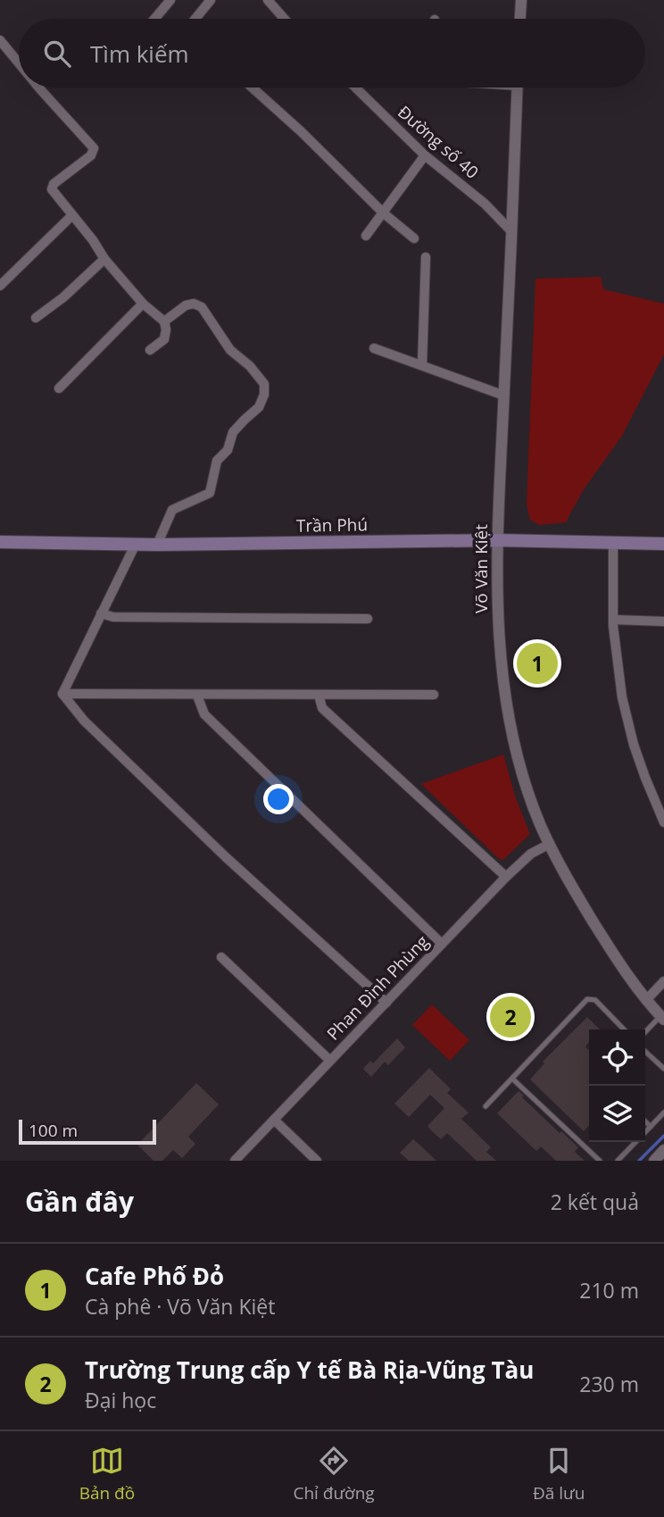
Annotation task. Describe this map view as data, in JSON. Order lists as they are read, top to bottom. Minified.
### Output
{"streets":{"main road":["Trần Phú"],"street":["Đường số 40","Võ Văn Kiệt","Phan Đình Phùng"]},"crossings":[["Đường số 40","Võ Văn Kiệt"],["Trần Phú","Võ Văn Kiệt"],["Võ Văn Kiệt","Phan Đình Phùng"]],"scale_bar":"100 m","page":{"search":"Tìm kiếm","pins":["1","2"],"scale":"100 m","heading":["Gần đây","2 kết quả"],"list":[{"mark":"1","name":"Cafe Phố Đỏ","note":"Cà phê · Võ Văn Kiệt","value":"210 m"},{"mark":"2","name":"Trường Trung cấp Y tế Bà Rịa-Vũng Tàu","note":"Đại học","value":"230 m"}],"nav":["Bản đồ","Chỉ đường","Đã lưu"]}}
